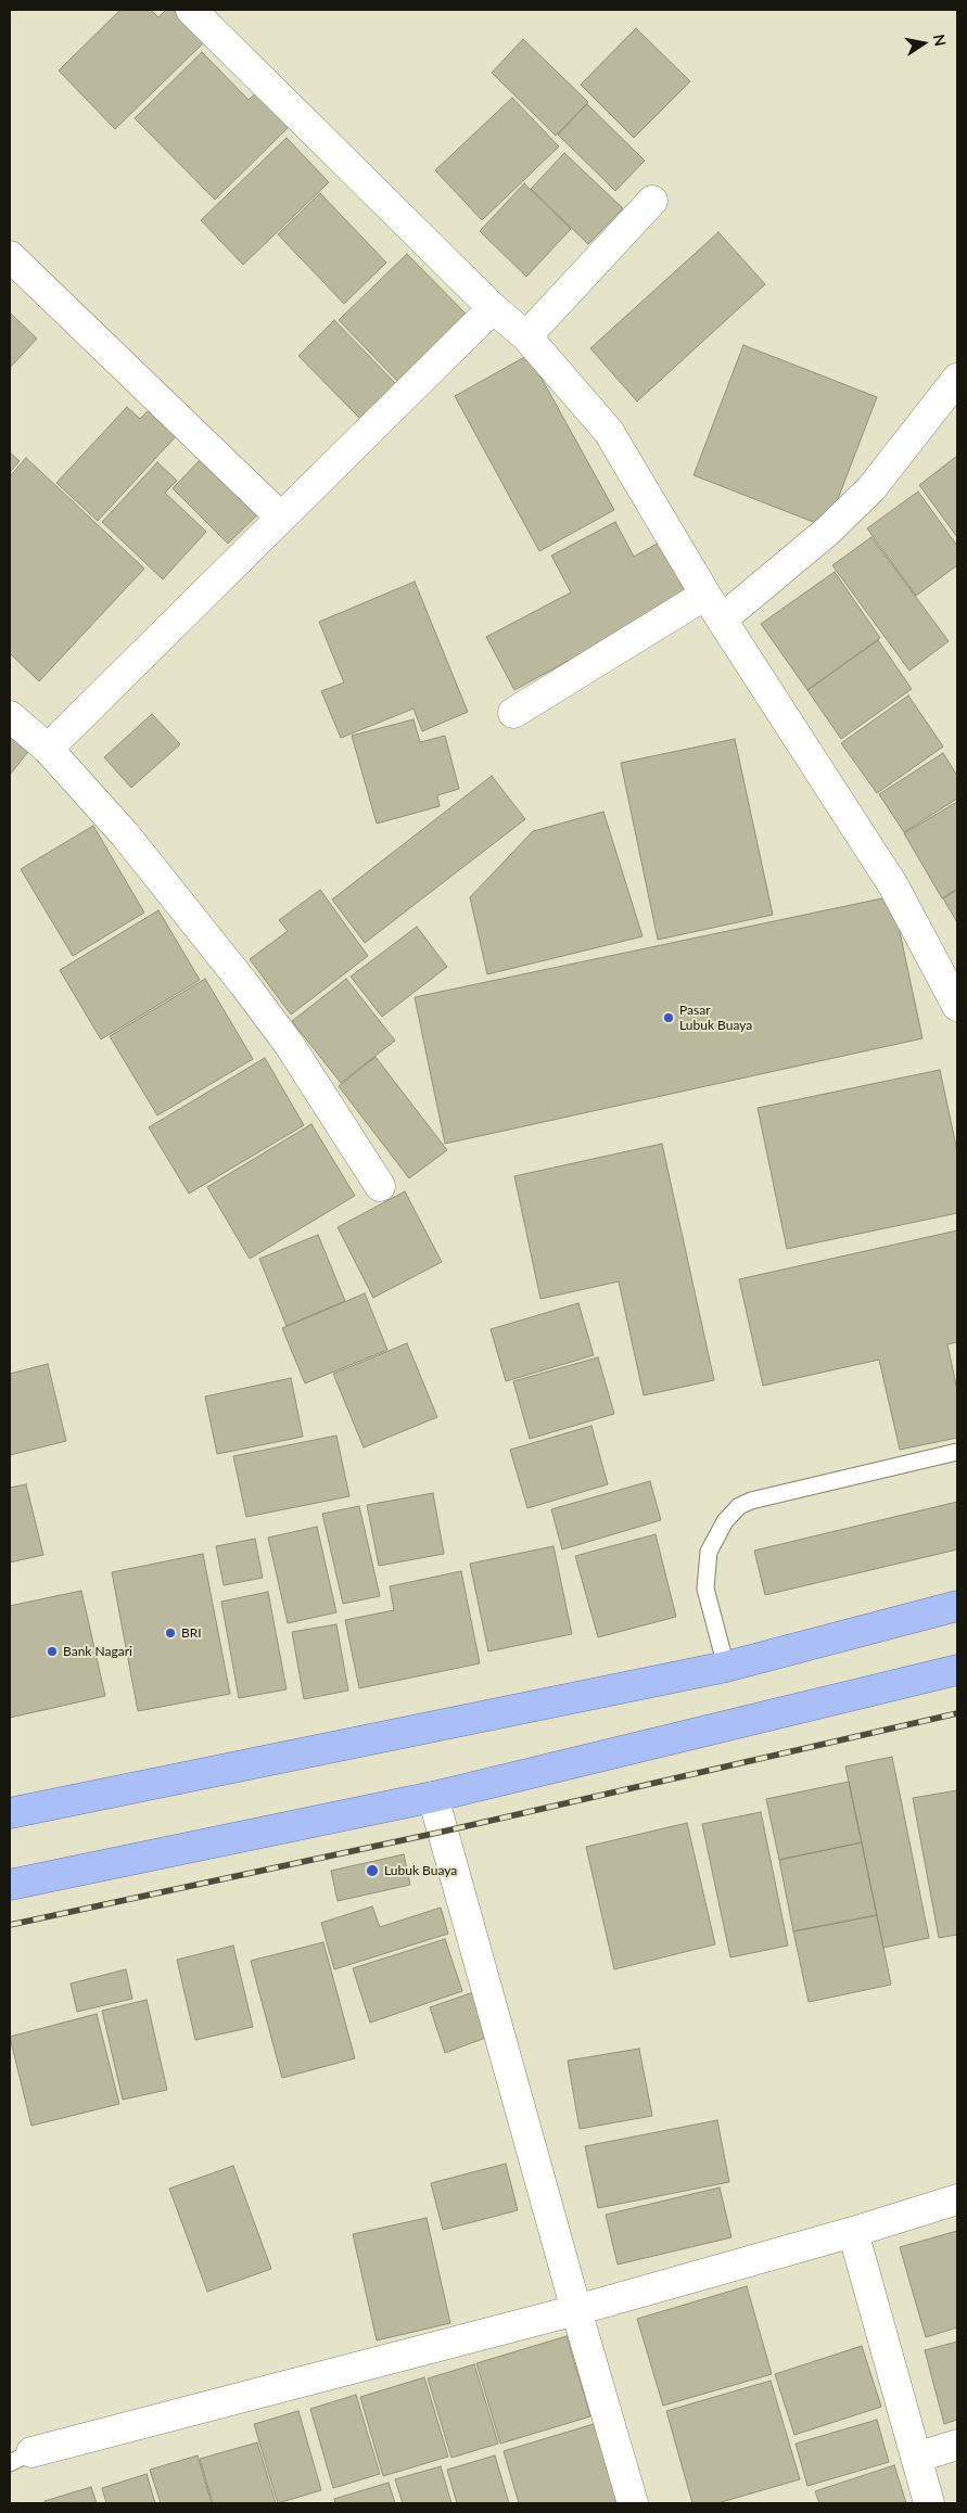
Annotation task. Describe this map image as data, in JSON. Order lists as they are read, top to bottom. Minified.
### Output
{"places":["Pasar Lubuk Buaya","BRI","Bank Nagari","Lubuk Buaya"],"north":"right"}
